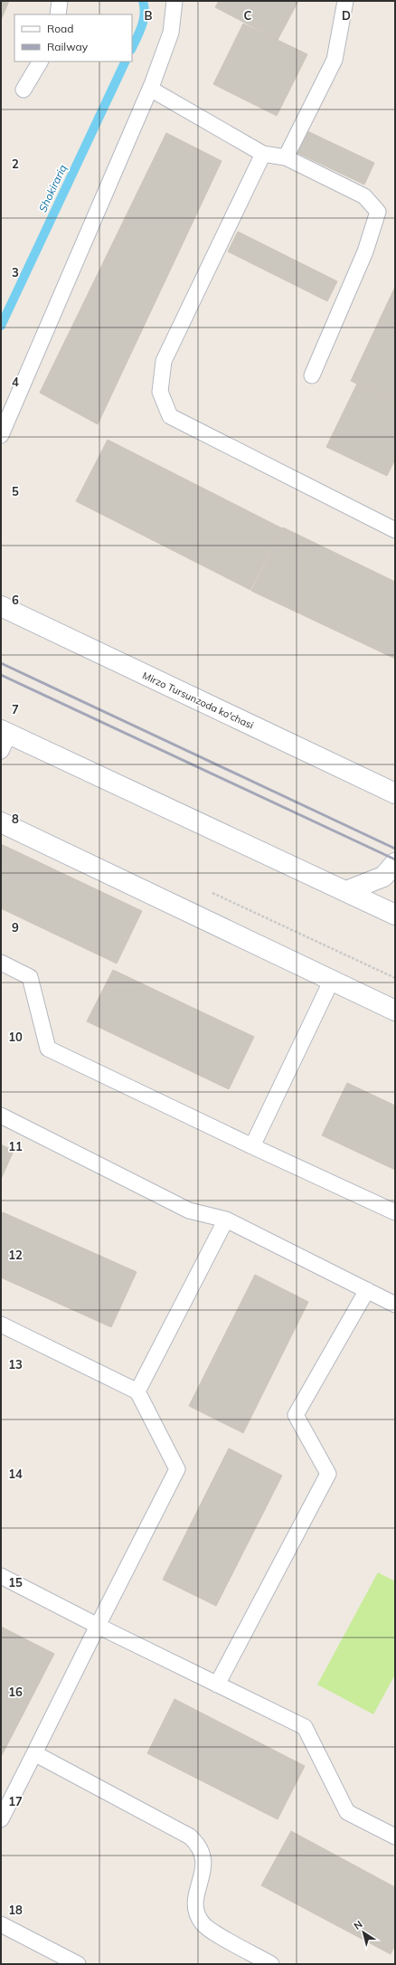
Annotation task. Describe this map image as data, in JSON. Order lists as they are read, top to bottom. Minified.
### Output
{"streets":{"main road":["Mirzo Tursunzoda ko'chasi"]},"water":["Shokirariq"],"legend":["Road","Railway"],"north":"top left","grid":{"columns":["B","C","D"],"rows":["2","3","4","5","6","7","8","9","10","11","12","13","14","15","16","17","18"]}}
